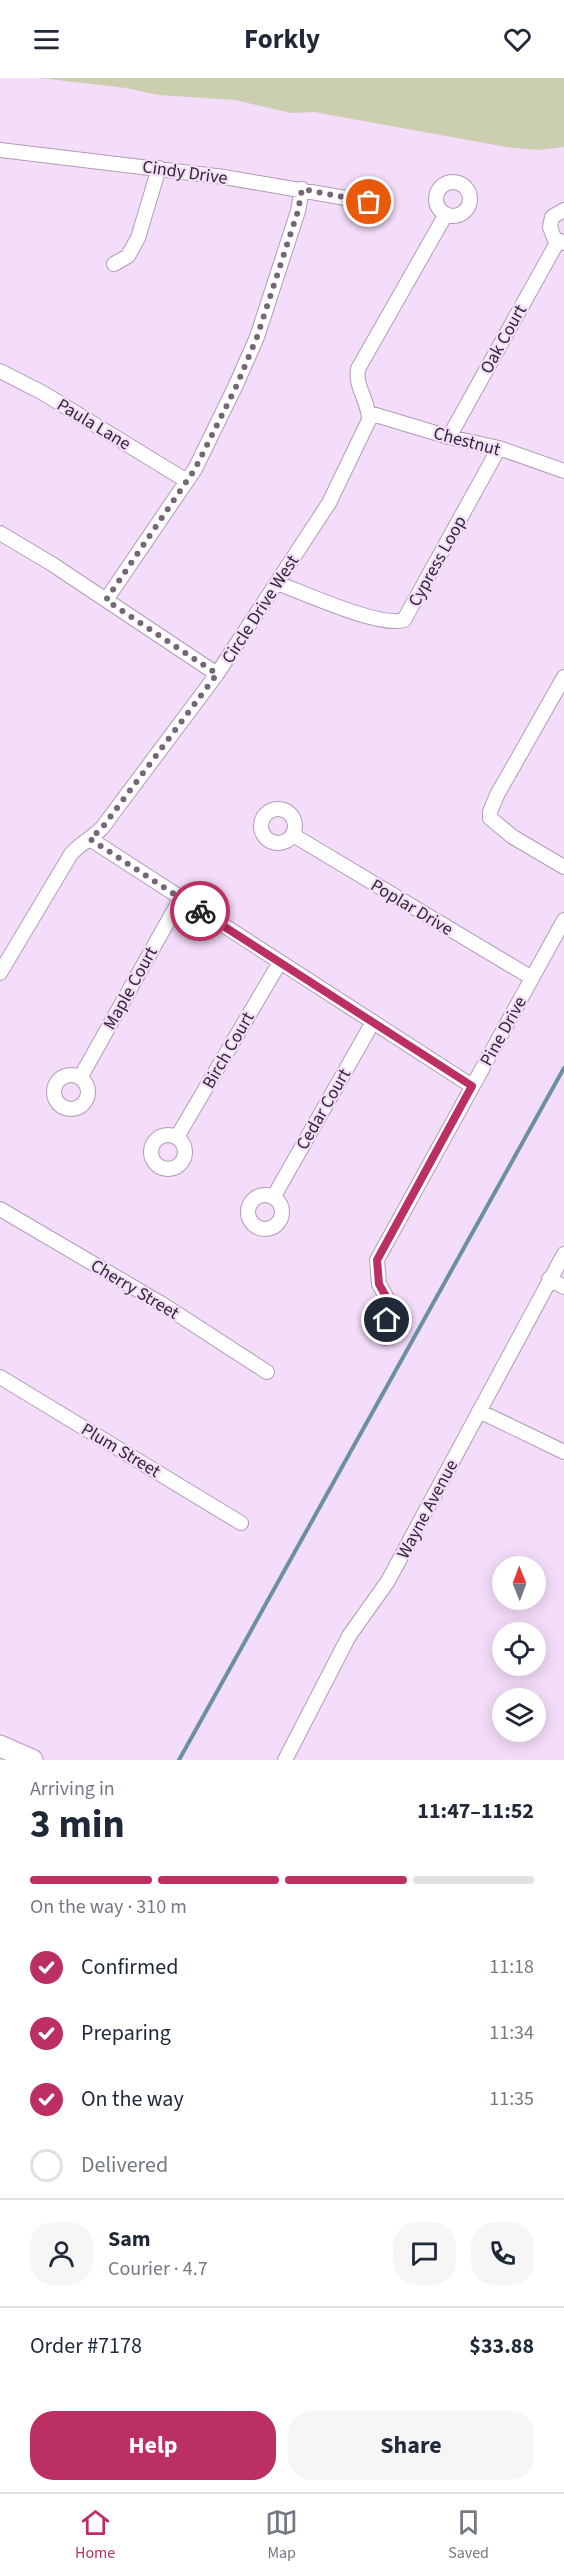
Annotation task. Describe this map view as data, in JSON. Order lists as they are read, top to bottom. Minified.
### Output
{"streets":{"street":["Cindy Drive","Oak Court","Paula Lane","Chestnut","Cypress Loop","Circle Drive West","Poplar Drive","Maple Court","Pine Drive","Birch Court","Cedar Court","Cherry Street","Plum Street","Wayne Avenue"]},"crossings":[["Oak Court","Chestnut"],["Chestnut","Cypress Loop"],["Chestnut","Circle Drive West"],["Cypress Loop","Circle Drive West"],["Poplar Drive","Pine Drive"]],"north":"top","page":{"header":"Forkly","heading":["3 min","Arriving in","11:47–11:52"],"panel":["Sam","Courier · 4.7","Order #7178","$33.88"],"bar":"On the way · 310 m","list":[["Confirmed","11:18"],["Preparing","11:34"],["On the way","11:35"],"Delivered"],"buttons":["Help","Share"],"tabs":["Home","Map","Saved"]}}
